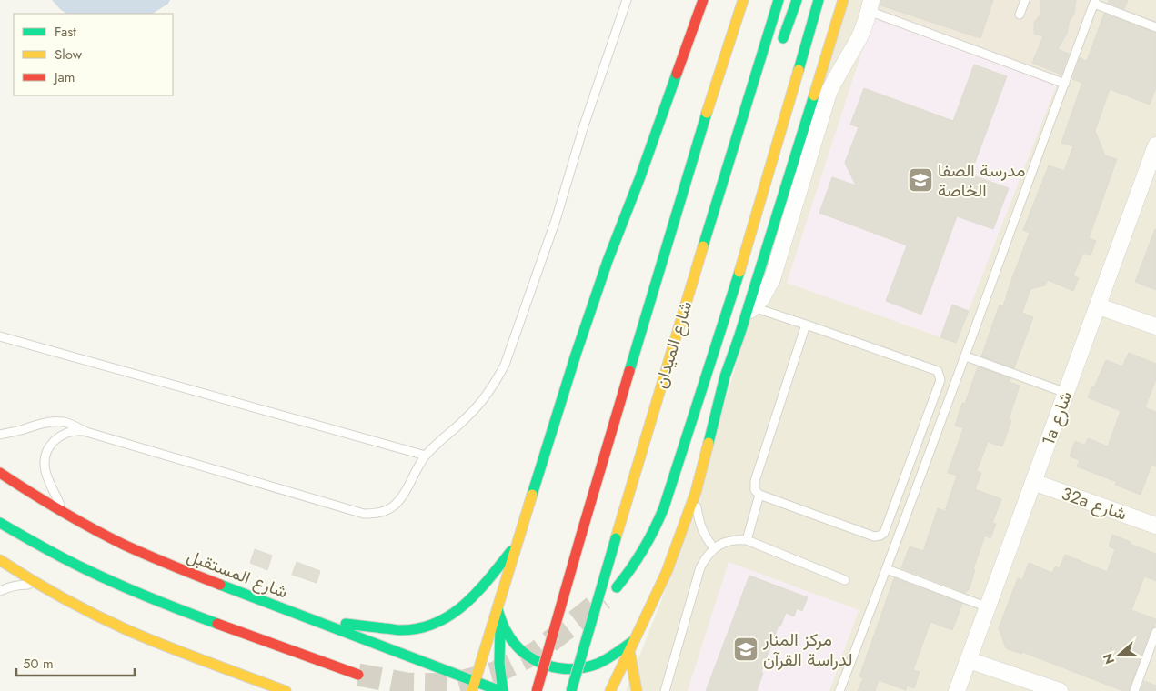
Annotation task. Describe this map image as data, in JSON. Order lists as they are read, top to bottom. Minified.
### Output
{"streets":{"main road":["شارع الميدان","شارع المستقبل"],"street":["1a شارع","32a شارع"]},"crossings":[["1a شارع","32a شارع"]],"places":{"school or university":["مدرسة الصفا الخاصة","مركز المنار لدراسة القرآن"]},"legend":["Fast","Slow","Jam"],"scale_bar":"50 m","north":"left"}
